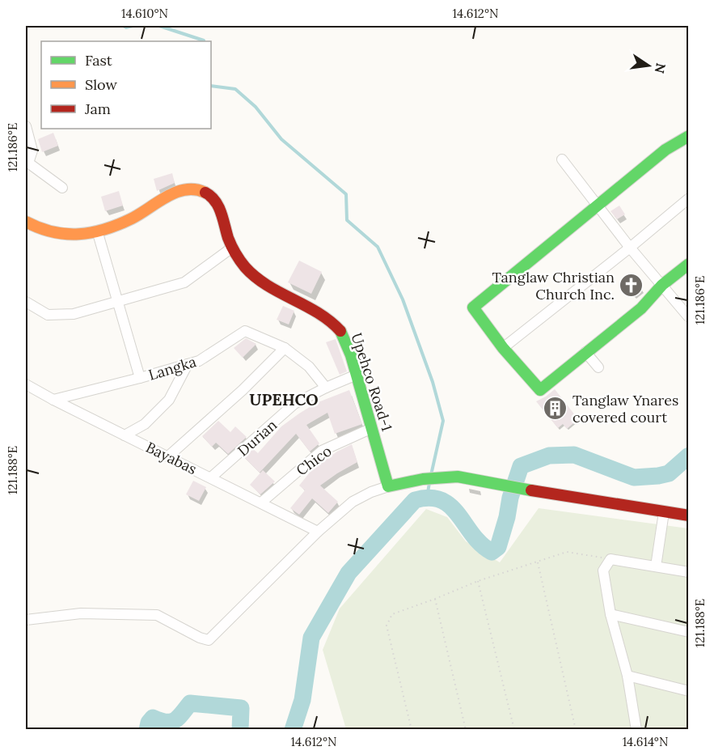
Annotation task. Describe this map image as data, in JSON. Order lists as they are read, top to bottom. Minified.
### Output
{"streets":{"street":["Langka","Upehco Road-1","Durian","Bayabas","Chico"]},"crossings":[["Langka","Durian"],["Langka","Bayabas"],["Upehco Road-1","Durian"],["Upehco Road-1","Chico"],["Durian","Bayabas"],["Bayabas","Chico"]],"districts":["UPEHCO"],"places":{"church":["Tanglaw Christian Church Inc."],"building":["Tanglaw Ynares covered court"]},"legend":["Fast","Slow","Jam"],"north":"right","coordinates":["14.610°N","14.612°N","121.186°E","121.188°E","14.614°N"]}
